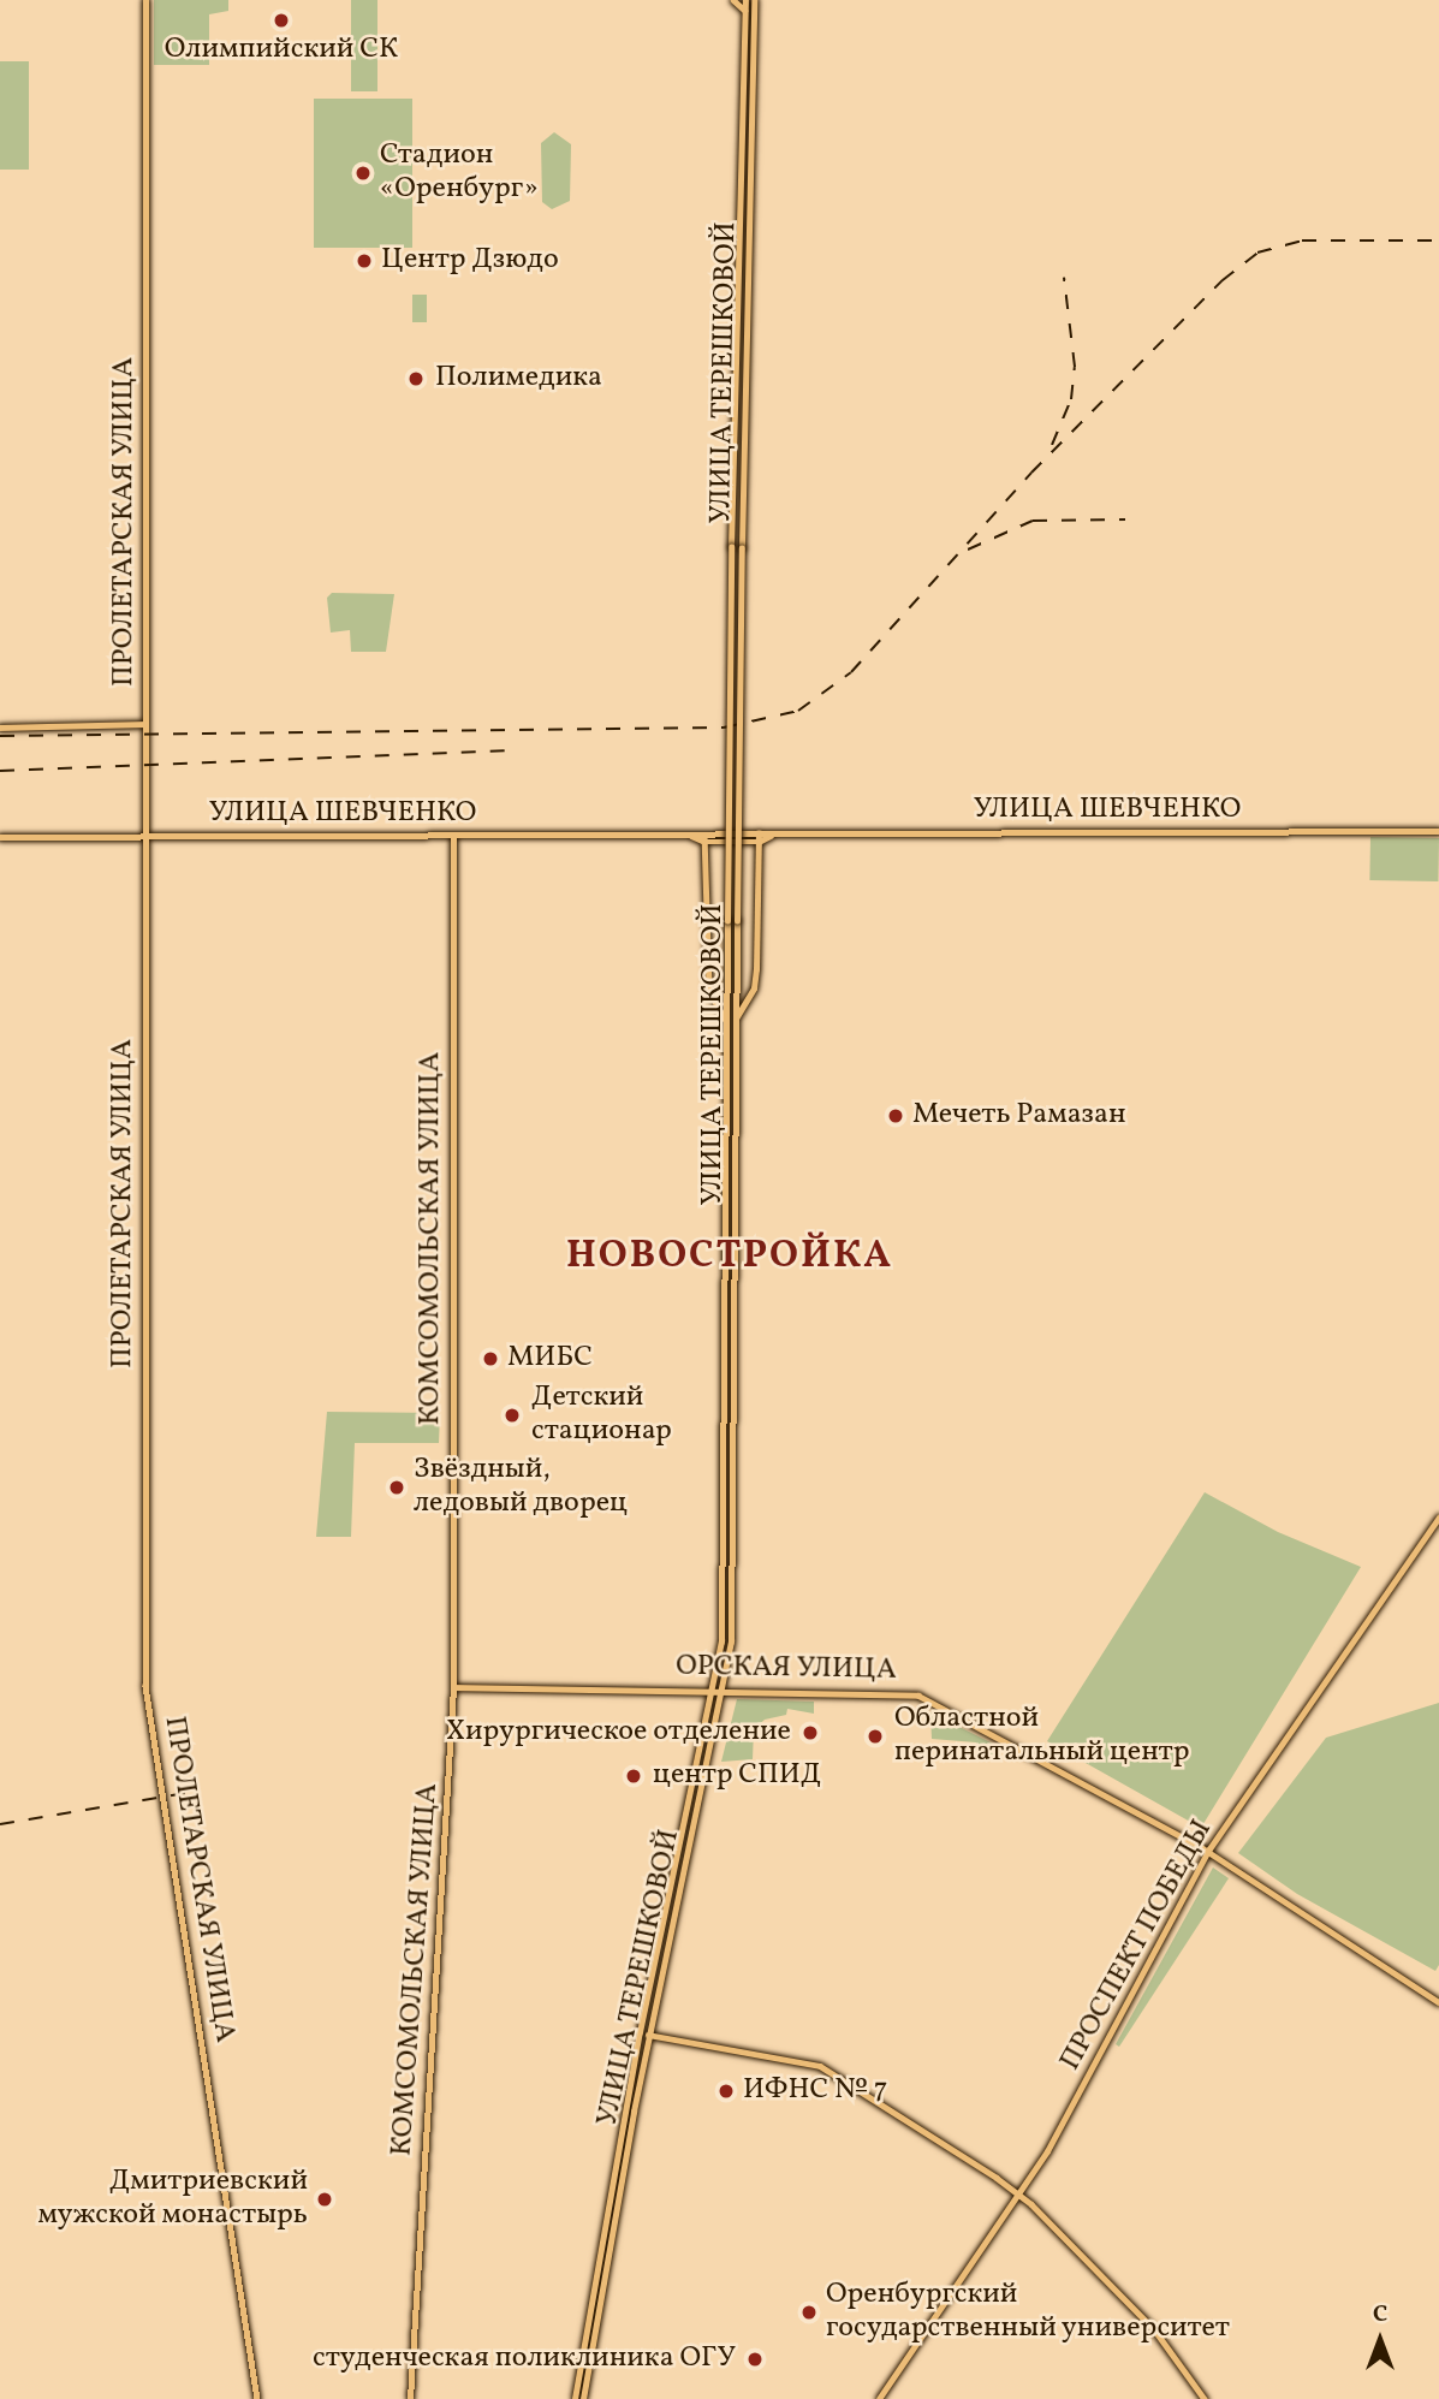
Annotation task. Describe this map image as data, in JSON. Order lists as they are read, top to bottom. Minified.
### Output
{"streets":{"main road":["УЛИЦА ТЕРЕШКОВОЙ","ПРОЛЕТАРСКАЯ УЛИЦА","УЛИЦА ШЕВЧЕНКО","КОМСОМОЛЬСКАЯ УЛИЦА","ОРСКАЯ УЛИЦА","ПРОСПЕКТ ПОБЕДЫ"]},"crossings":[["УЛИЦА ТЕРЕШКОВОЙ","ОРСКАЯ УЛИЦА"],["ПРОЛЕТАРСКАЯ УЛИЦА","УЛИЦА ШЕВЧЕНКО"],["УЛИЦА ШЕВЧЕНКО","КОМСОМОЛЬСКАЯ УЛИЦА"],["КОМСОМОЛЬСКАЯ УЛИЦА","ОРСКАЯ УЛИЦА"],["ОРСКАЯ УЛИЦА","ПРОСПЕКТ ПОБЕДЫ"]],"districts":["НОВОСТРОЙКА"],"places":["Олимпийский СК","Стадион «Оренбург»","Центр Дзюдо","Полимедика","Мечеть Рамазан","МИБС","Детский стационар","Звёздный, ледовый дворец","Хирургическое отделение","Областной перинатальный центр","центр СПИД","ИФНС № 7","Дмитриевский мужской монастырь","Оренбургский государственный университет","студенческая поликлиника ОГУ"],"north":"top"}
